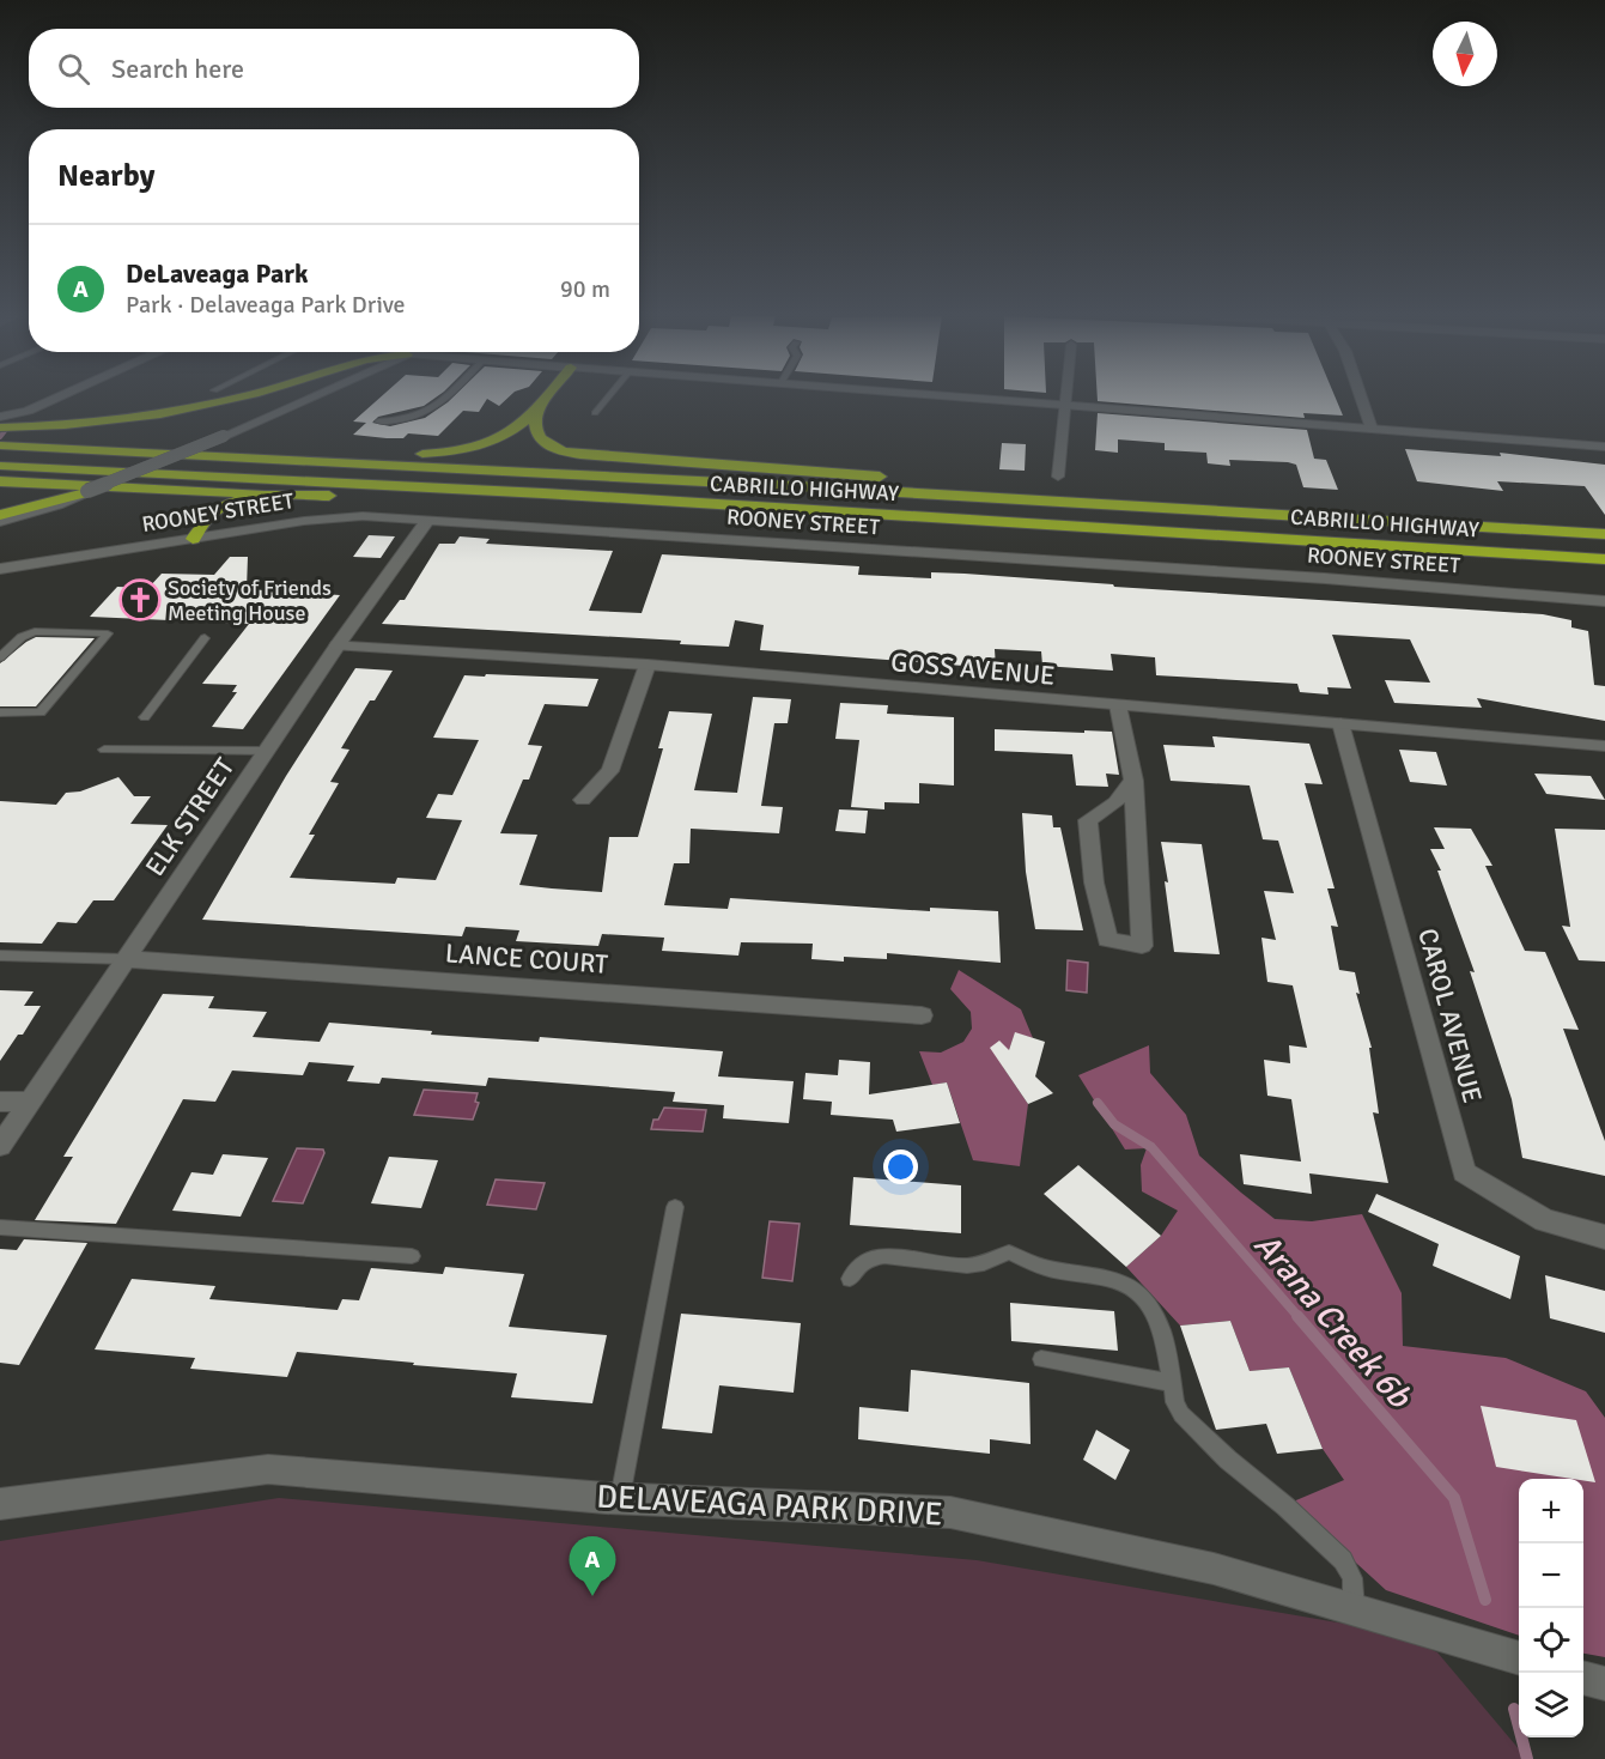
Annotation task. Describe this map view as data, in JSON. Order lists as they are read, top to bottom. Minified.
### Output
{"streets":{"highway":["CABRILLO HIGHWAY"],"street":["ROONEY STREET","GOSS AVENUE","ELK STREET","LANCE COURT","CAROL AVENUE","DELAVEAGA PARK DRIVE"]},"crossings":[["ROONEY STREET","ELK STREET"],["GOSS AVENUE","ELK STREET"],["GOSS AVENUE","CAROL AVENUE"],["ELK STREET","LANCE COURT"]],"water":["Arana Creek 6b"],"places":{"church":["Society of Friends Meeting House"]},"north":"bottom","page":{"search":"Search here","heading":"Nearby","list":[{"mark":"A","name":"DeLaveaga Park","note":"Park · Delaveaga Park Drive","value":"90 m"}],"map_buttons":["+","−"],"pins":"A"}}
